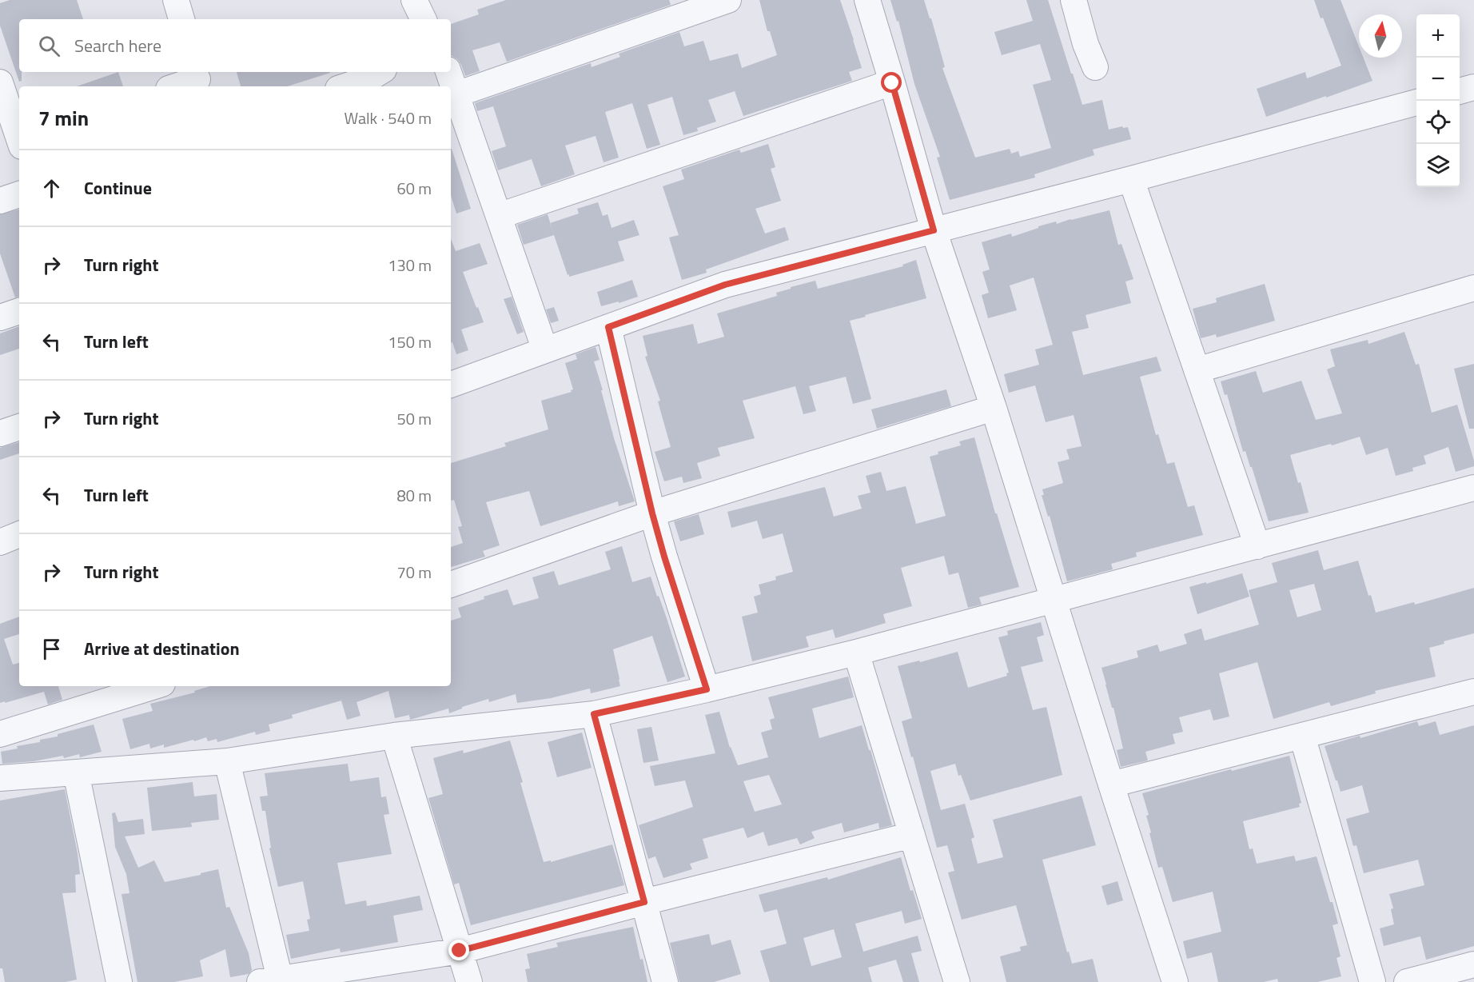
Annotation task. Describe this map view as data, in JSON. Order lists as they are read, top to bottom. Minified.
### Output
{"north":"top","page":{"map_buttons":["+","−"],"search":"Search here","heading":["7 min","Walk · 540 m"],"list":[["Continue","60 m"],["Turn right","130 m"],["Turn left","150 m"],["Turn right","50 m"],["Turn left","80 m"],["Turn right","70 m"],"Arrive at destination"]}}
